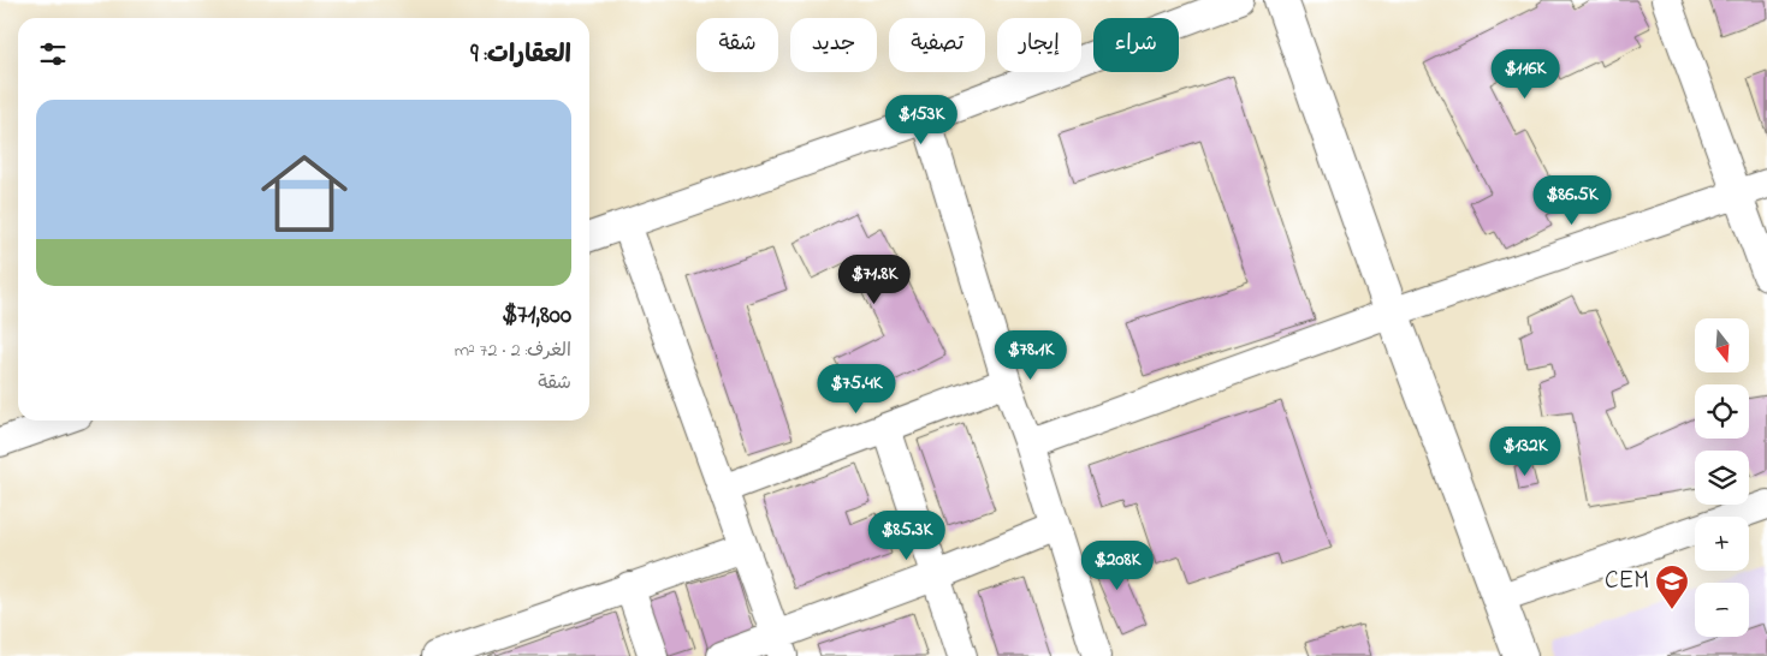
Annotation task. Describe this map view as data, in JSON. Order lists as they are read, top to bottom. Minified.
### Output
{"places":{"school or university":["CEM"]},"north":"bottom","page":{"chip":["شراء","إيجار","تصفية","جديد","شقة"],"heading":"العقارات: 9","price":["$116K","$153K","$86.5K","$71.8K","$78.1K","$75.4K","$132K","$85.3K","$208K"],"list":[{"name":"$71,800","note":"الغرف: 2 · 72 m² · شقة"}],"map_buttons":["+","−"]}}
